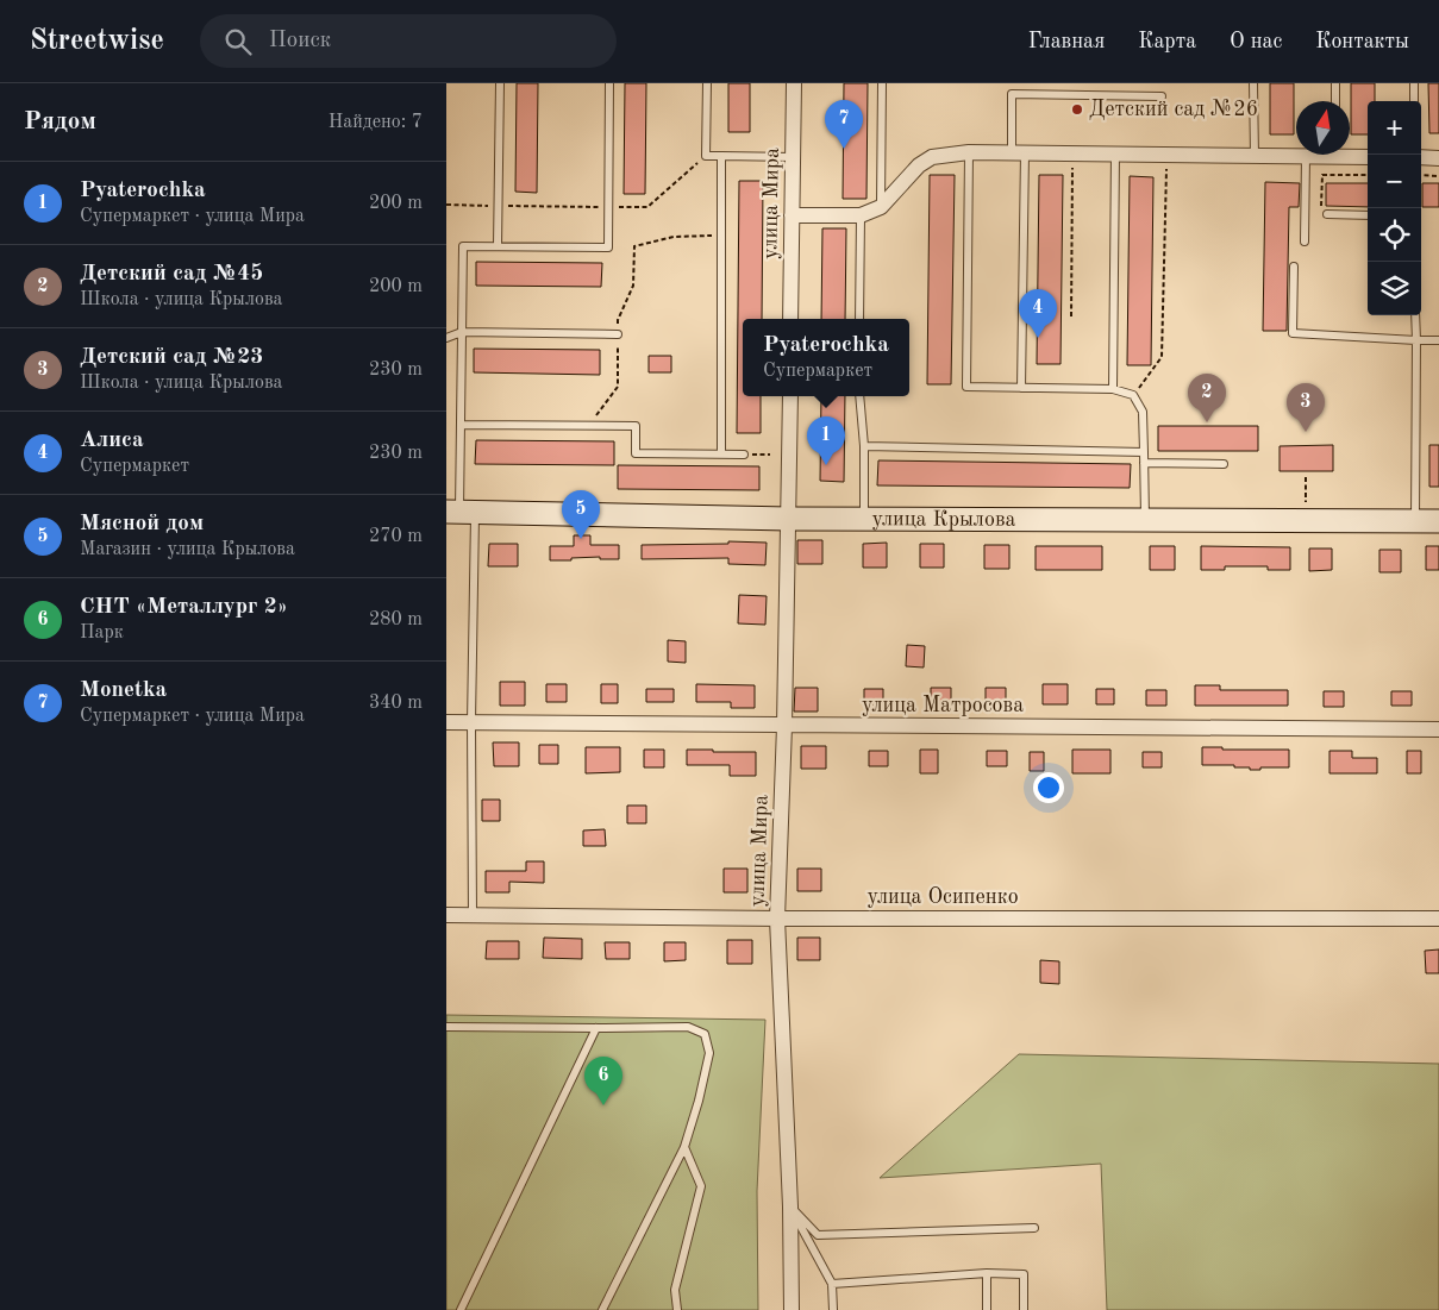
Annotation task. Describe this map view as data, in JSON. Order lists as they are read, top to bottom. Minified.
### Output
{"streets":{"main road":["улица Крылова"],"street":["улица Мира","улица Матросова","улица Осипенко"]},"crossings":[["улица Мира","улица Крылова"],["улица Мира","улица Матросова"],["улица Мира","улица Осипенко"]],"places":["Детский сад №26"],"north":"top","page":{"header":"Streetwise","search":"Поиск","nav":["Главная","Карта","О нас","Контакты"],"heading":["Рядом","Найдено: 7"],"pins":["7","4","2","3","1","5","6"],"map_buttons":["+","−"],"list":[{"mark":"1","name":"Pyaterochka","note":"Супермаркет · улица Мира","value":"200 m"},{"mark":"2","name":"Детский сад №45","note":"Школа · улица Крылова","value":"200 m"},{"mark":"3","name":"Детский сад №23","note":"Школа · улица Крылова","value":"230 m"},{"mark":"4","name":"Алиса","note":"Супермаркет","value":"230 m"},{"mark":"5","name":"Мясной дом","note":"Магазин · улица Крылова","value":"270 m"},{"mark":"6","name":"СНТ «Металлург 2»","note":"Парк","value":"280 m"},{"mark":"7","name":"Monetka","note":"Супермаркет · улица Мира","value":"340 m"}],"popup":["Pyaterochka","Супермаркет"]}}
